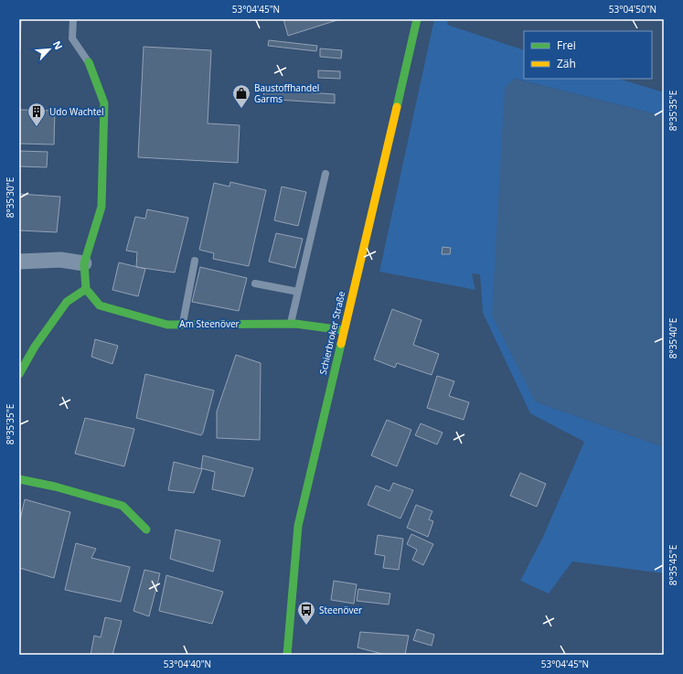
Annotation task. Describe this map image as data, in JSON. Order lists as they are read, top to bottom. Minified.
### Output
{"streets":{"street":["Am Steenöver","Schierbroker Straße"]},"crossings":[["Am Steenöver","Schierbroker Straße"]],"places":{"shop":["Baustoffhandel Garms"],"building":["Udo Wachtel"],"bus stop":["Steenöver"]},"legend":["Frei","Zäh"],"north":"top right","coordinates":["53°04'45\"N","53°04'50\"N","8°35'35\"E","8°35'30\"E","8°35'40\"E","8°35'45\"E","53°04'40\"N"]}
